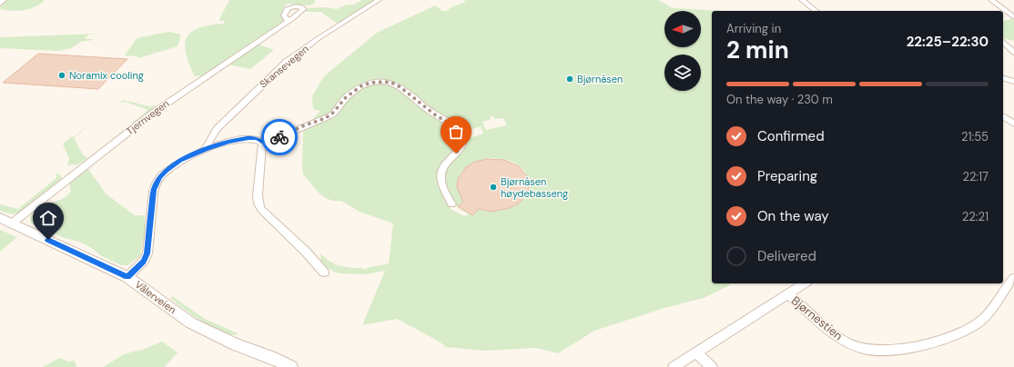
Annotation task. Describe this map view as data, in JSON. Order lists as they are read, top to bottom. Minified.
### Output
{"streets":{"street":["Skansevegen","Tjernvegen","Vålerveien","Bjørnestien"]},"crossings":[["Tjernvegen","Vålerveien"]],"places":["Noramix cooling","Bjørnåsen","Bjørnåsen høydebasseng"],"north":"left","page":{"heading":["2 min","Arriving in","22:25–22:30"],"bar":"On the way · 230 m","list":[["Confirmed","21:55"],["Preparing","22:17"],["On the way","22:21"],"Delivered"]}}
